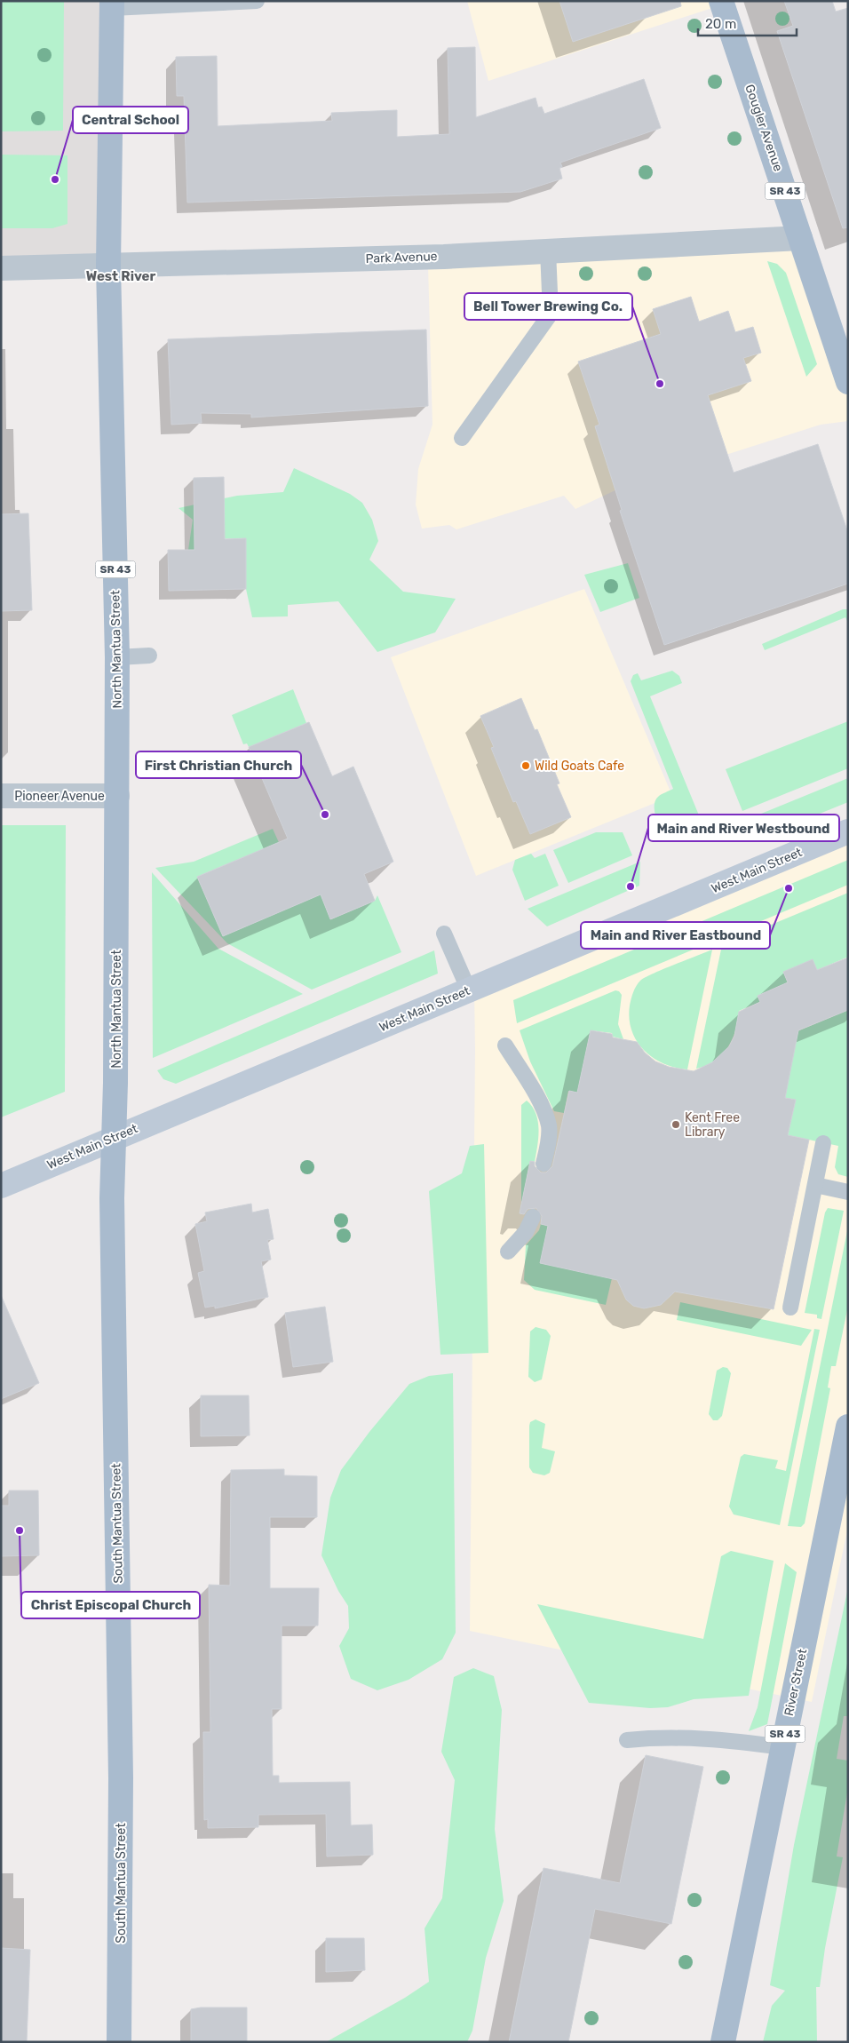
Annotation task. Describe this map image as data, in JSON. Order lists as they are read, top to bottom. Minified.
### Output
{"streets":{"main road":["Gougler Avenue","SR 43","North Mantua Street","West Main Street","South Mantua Street","River Street"],"street":["Park Avenue","Pioneer Avenue"]},"crossings":[["Gougler Avenue","Park Avenue"],["Park Avenue","North Mantua Street"],["North Mantua Street","Pioneer Avenue"],["North Mantua Street","West Main Street"],["North Mantua Street","South Mantua Street"],["West Main Street","South Mantua Street"]],"districts":["West River"],"places":["Central School","Bell Tower Brewing Co.","Wild Goats Cafe","First Christian Church","Main and River Westbound","Main and River Eastbound","Kent Free Library","Christ Episcopal Church"],"scale_bar":"20 m"}
